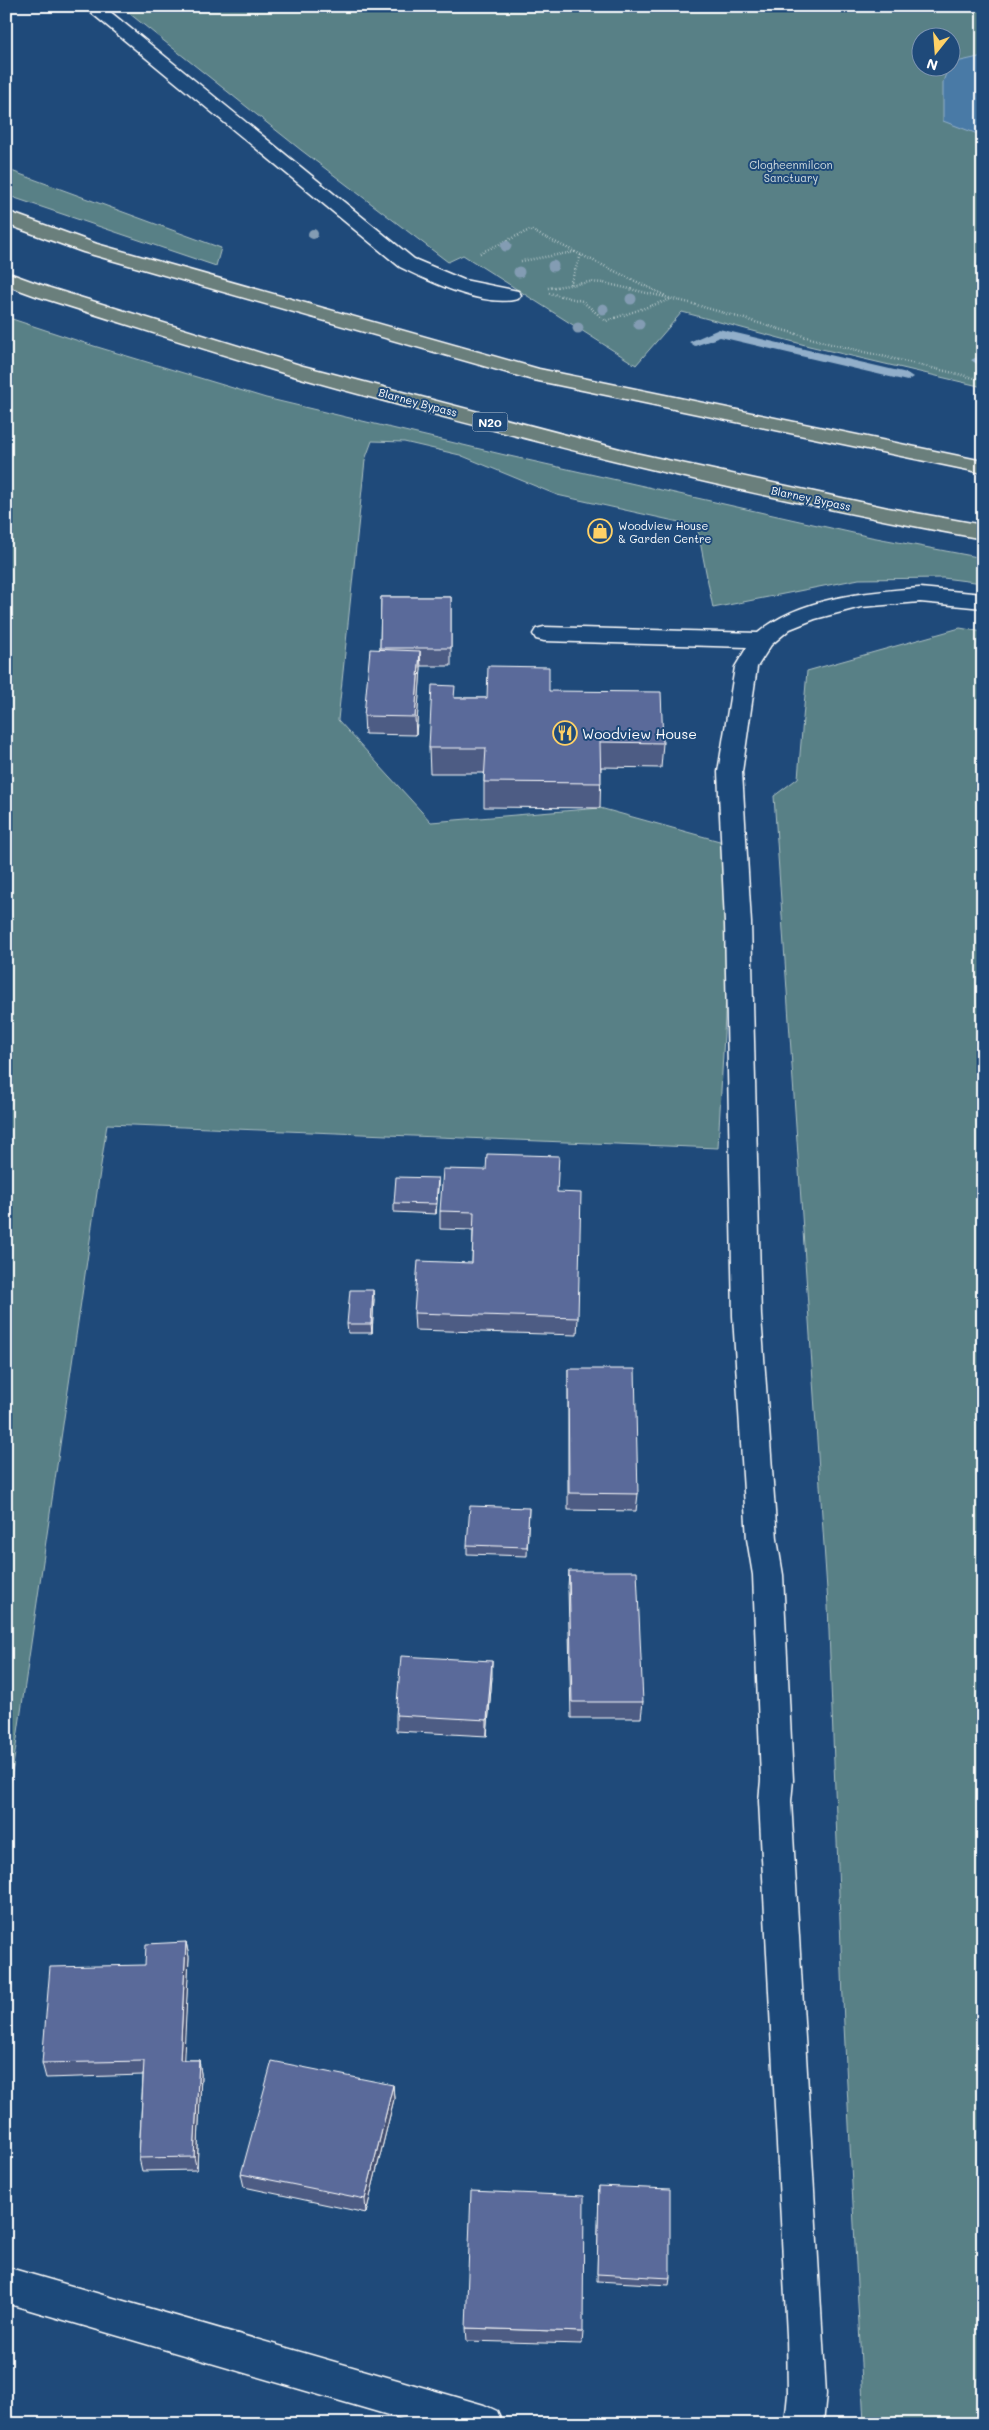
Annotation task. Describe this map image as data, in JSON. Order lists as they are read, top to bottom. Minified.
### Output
{"streets":{"highway":["Blarney Bypass","N20"]},"parks":["Clogheenmilcon Sanctuary"],"places":{"shop":["Woodview House & Garden Centre"],"restaurant":["Woodview House"]},"north":"bottom"}
